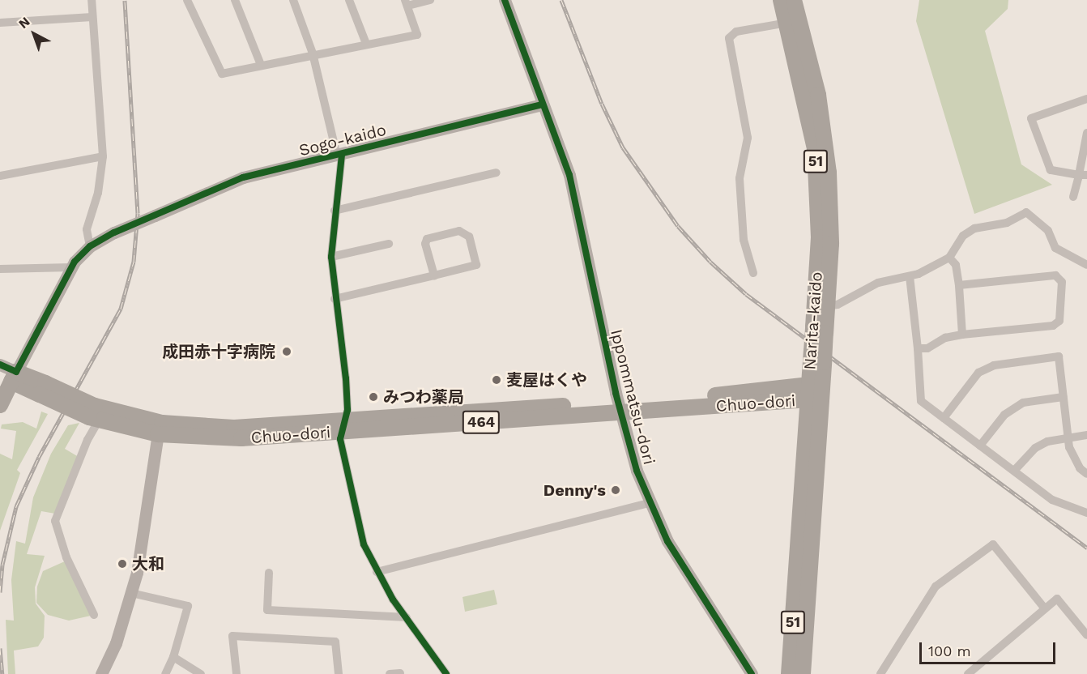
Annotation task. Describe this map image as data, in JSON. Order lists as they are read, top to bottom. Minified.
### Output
{"streets":{"highway":["51","Narita-kaido","Chuo-dori","464"],"street":["Sogo-kaido","Ippommatsu-dori"]},"crossings":[["Sogo-kaido","Ippommatsu-dori"],["Narita-kaido","Chuo-dori"],["Ippommatsu-dori","Chuo-dori"]],"places":["成田赤十字病院","麦屋はくや","みつわ薬局","Denny's","大和"],"scale_bar":"100 m","north":"top left"}
